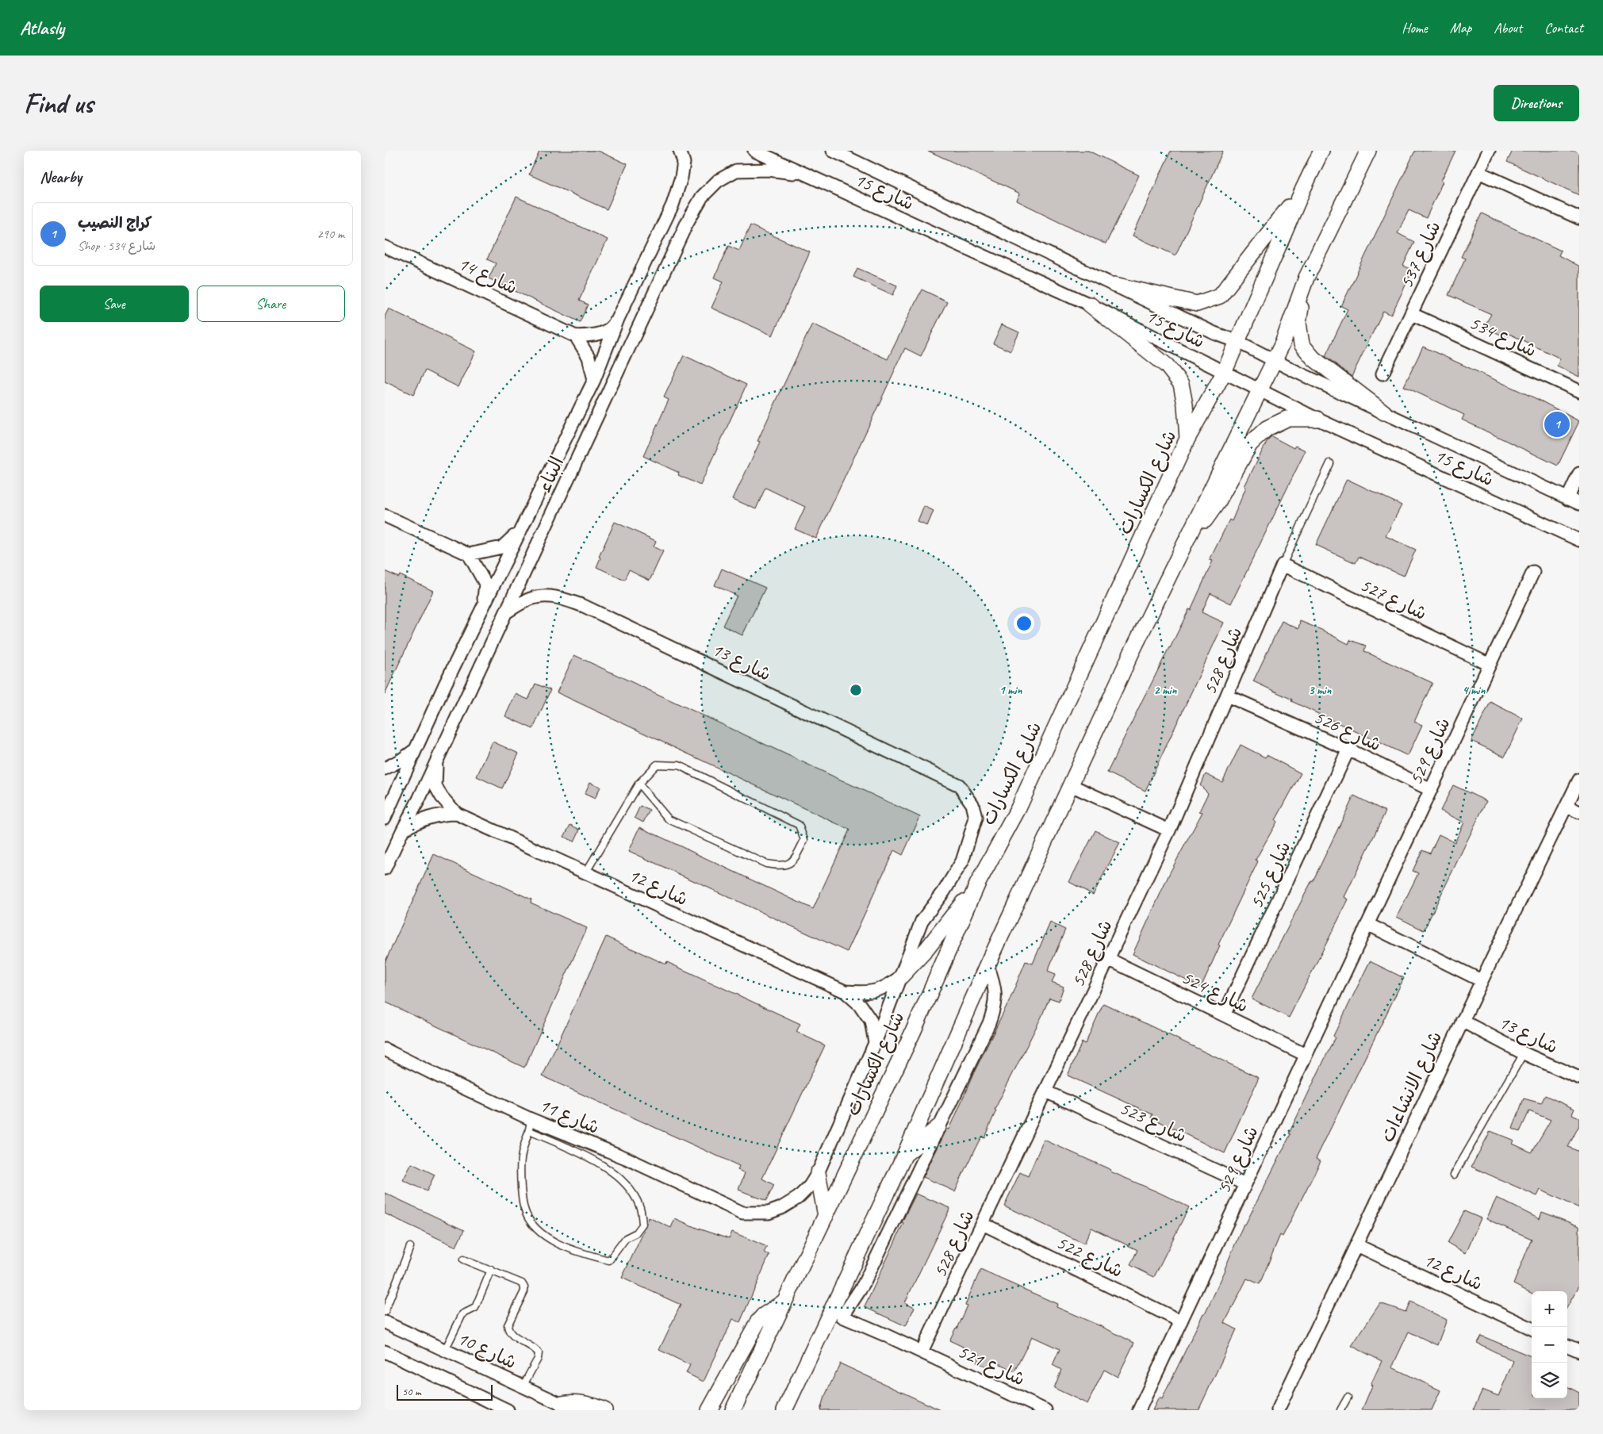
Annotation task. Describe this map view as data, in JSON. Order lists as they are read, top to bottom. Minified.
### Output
{"streets":{"street":["شارع 15","شارع 537","شارع 14","شارع 534","البناء","شارع الكسارات","شارع 527","شارع 528","شارع 13","شارع 526","شارع 529","شارع 525","شارع 12","شارع 524","شارع الانشاءات","شارع 11","شارع 523","شارع 522","شارع 10","شارع 521"]},"crossings":[["شارع 15","البناء"],["شارع 15","شارع الكسارات"],["شارع 537","شارع 534"],["البناء","شارع 13"],["البناء","شارع 12"],["شارع الكسارات","شارع 13"],["شارع الكسارات","شارع 12"],["شارع الكسارات","شارع 11"],["شارع 527","شارع 528"],["شارع 527","شارع 529"],["شارع 528","شارع 526"],["شارع 528","شارع 524"],["شارع 528","شارع 523"],["شارع 528","شارع 522"],["شارع 528","شارع 521"],["شارع 13","شارع الانشاءات"],["شارع 526","شارع 529"],["شارع 526","شارع 525"],["شارع 529","شارع 524"],["شارع 529","شارع 523"],["شارع 529","شارع 522"],["شارع 525","شارع 524"],["شارع 12","شارع الانشاءات"]],"scale_bar":"50 m","page":{"header":"Atlasly","nav":["Home","Map","About","Contact"],"buttons":["Directions",["Save","Share"]],"title":"Find us","heading":"Nearby","list":[{"mark":"1","name":"كراج النصيب","note":"Shop · شارع 534","value":"290 m"}],"pins":"1","map_buttons":["+","−"],"scale":"50 m"},"rings":["1 min","2 min","3 min","4 min"]}
